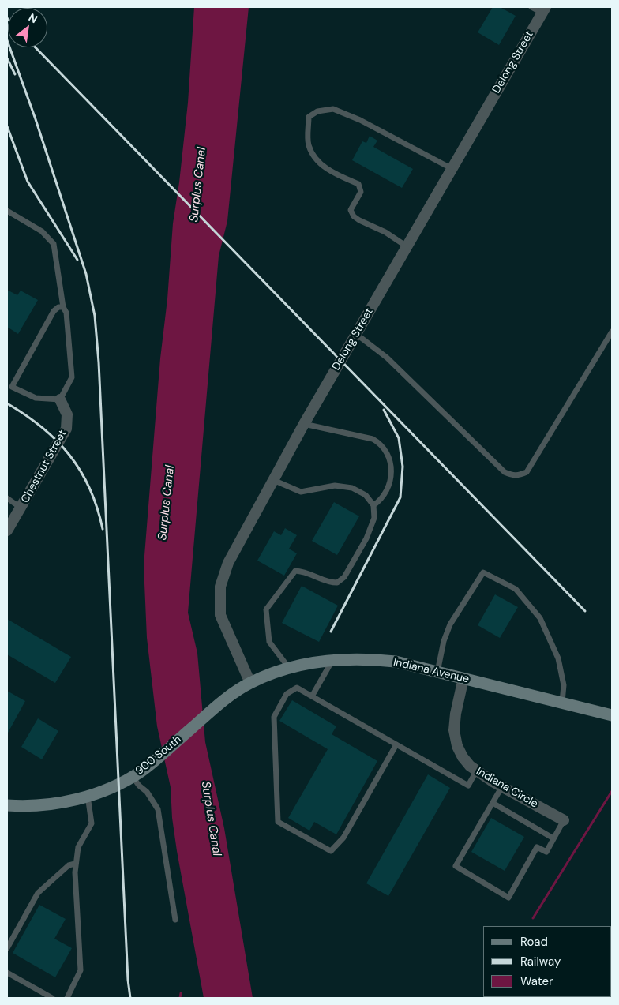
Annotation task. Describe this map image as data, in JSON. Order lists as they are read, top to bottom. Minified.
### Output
{"streets":{"street":["Delong Street","Chestnut Street","Indiana Avenue","900 South","Indiana Circle"]},"crossings":[["Delong Street","Indiana Avenue"],["Delong Street","900 South"],["Indiana Avenue","900 South"],["Indiana Avenue","Indiana Circle"]],"water":["Surplus Canal"],"legend":["Road","Railway","Water"],"north":"top right"}
